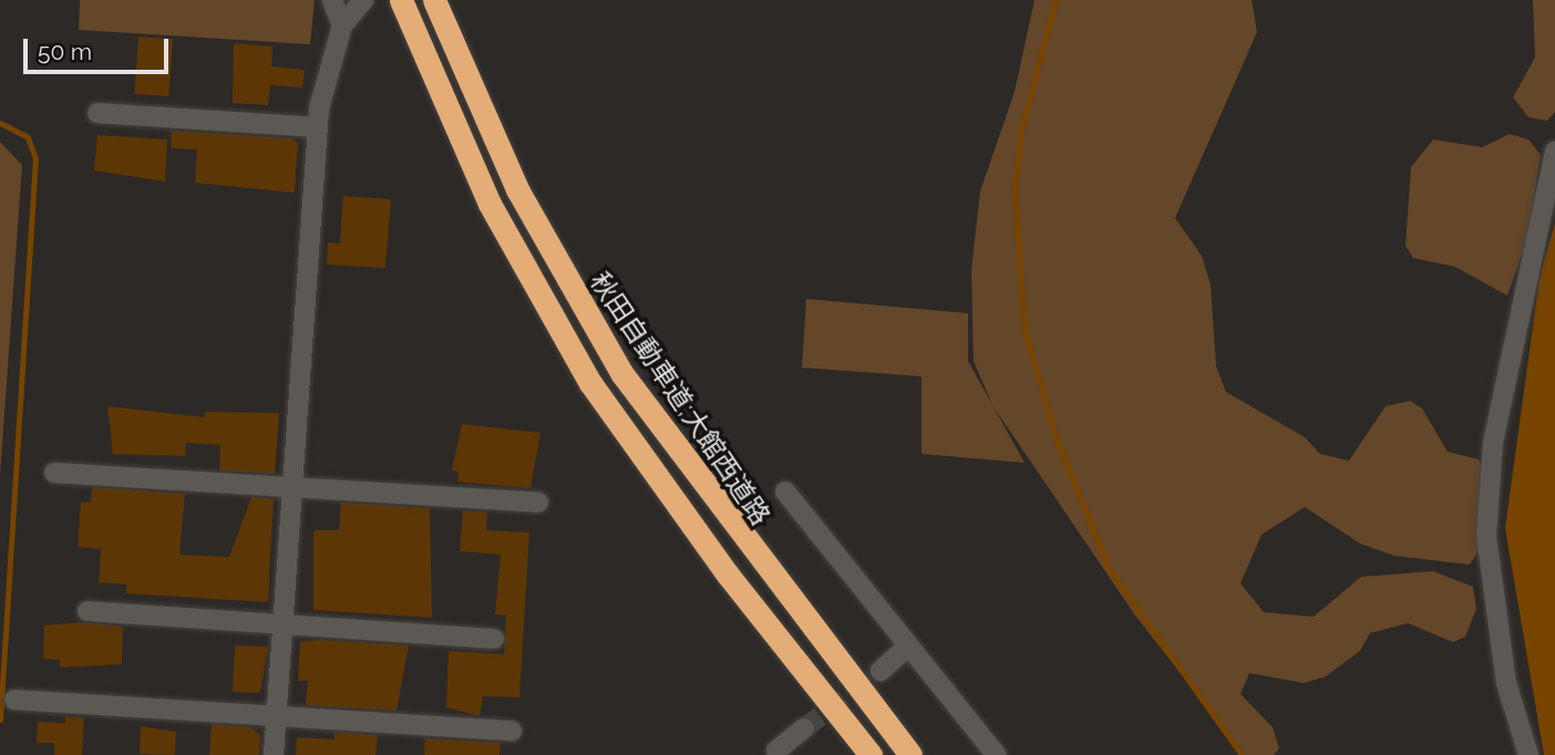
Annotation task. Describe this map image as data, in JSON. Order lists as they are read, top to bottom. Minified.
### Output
{"streets":{"highway":["秋田自動車道;大館西道路"]},"scale_bar":"50 m"}
